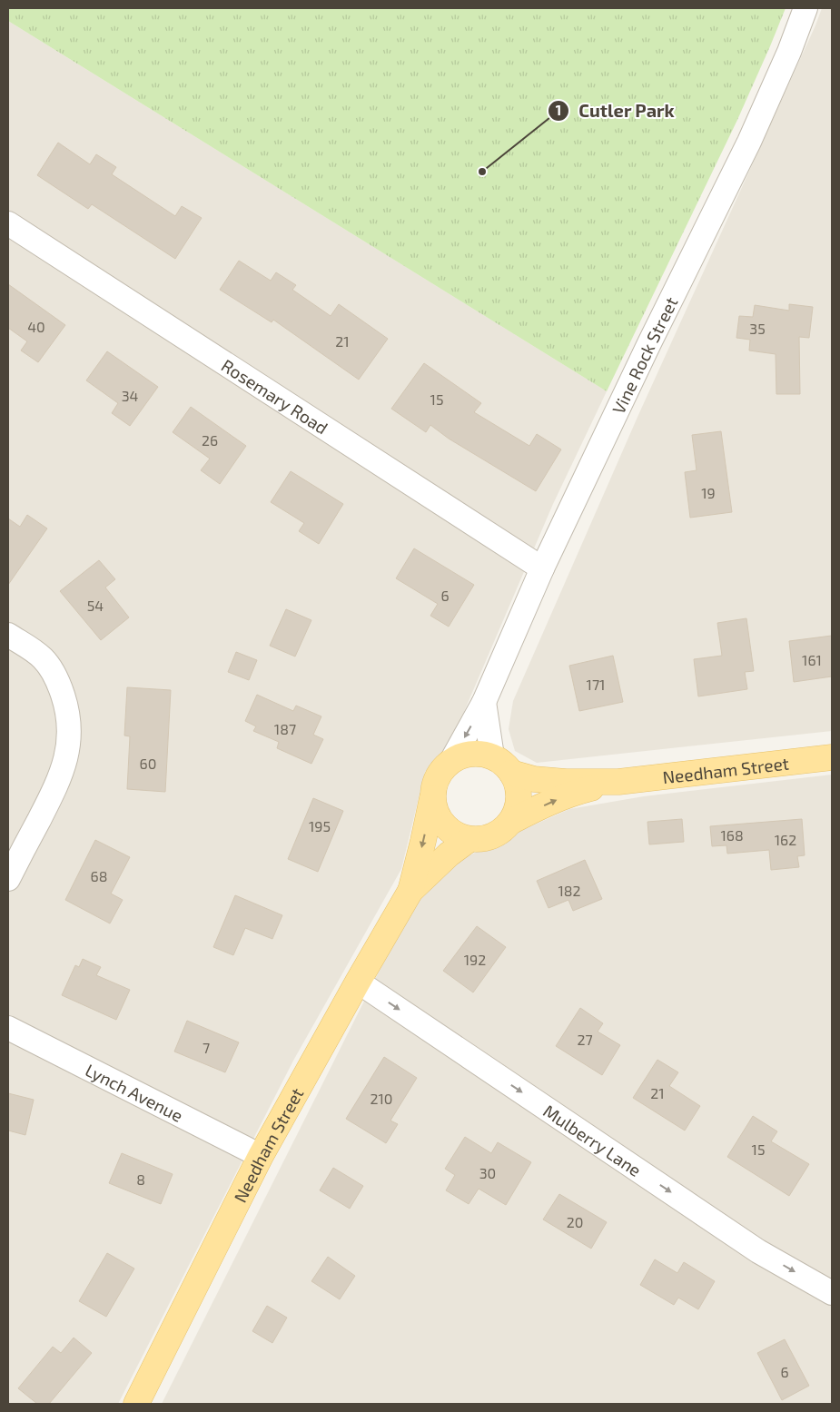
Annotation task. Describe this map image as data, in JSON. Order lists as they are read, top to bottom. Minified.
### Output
{"streets":{"main road":["Needham Street"],"street":["Vine Rock Street","Rosemary Road","Lynch Avenue","Mulberry Lane"]},"crossings":[["Vine Rock Street","Rosemary Road"],["Vine Rock Street","Needham Street"],["Needham Street","Lynch Avenue"],["Needham Street","Mulberry Lane"]],"one_way":["Mulberry Lane"],"places":["Cutler Park"],"house_numbers":["40","35","21","34","15","26","19","6","54","161","171","187","60","195","168","162","68","182","192","27","7","21","210","15","30","8","20","6"]}
